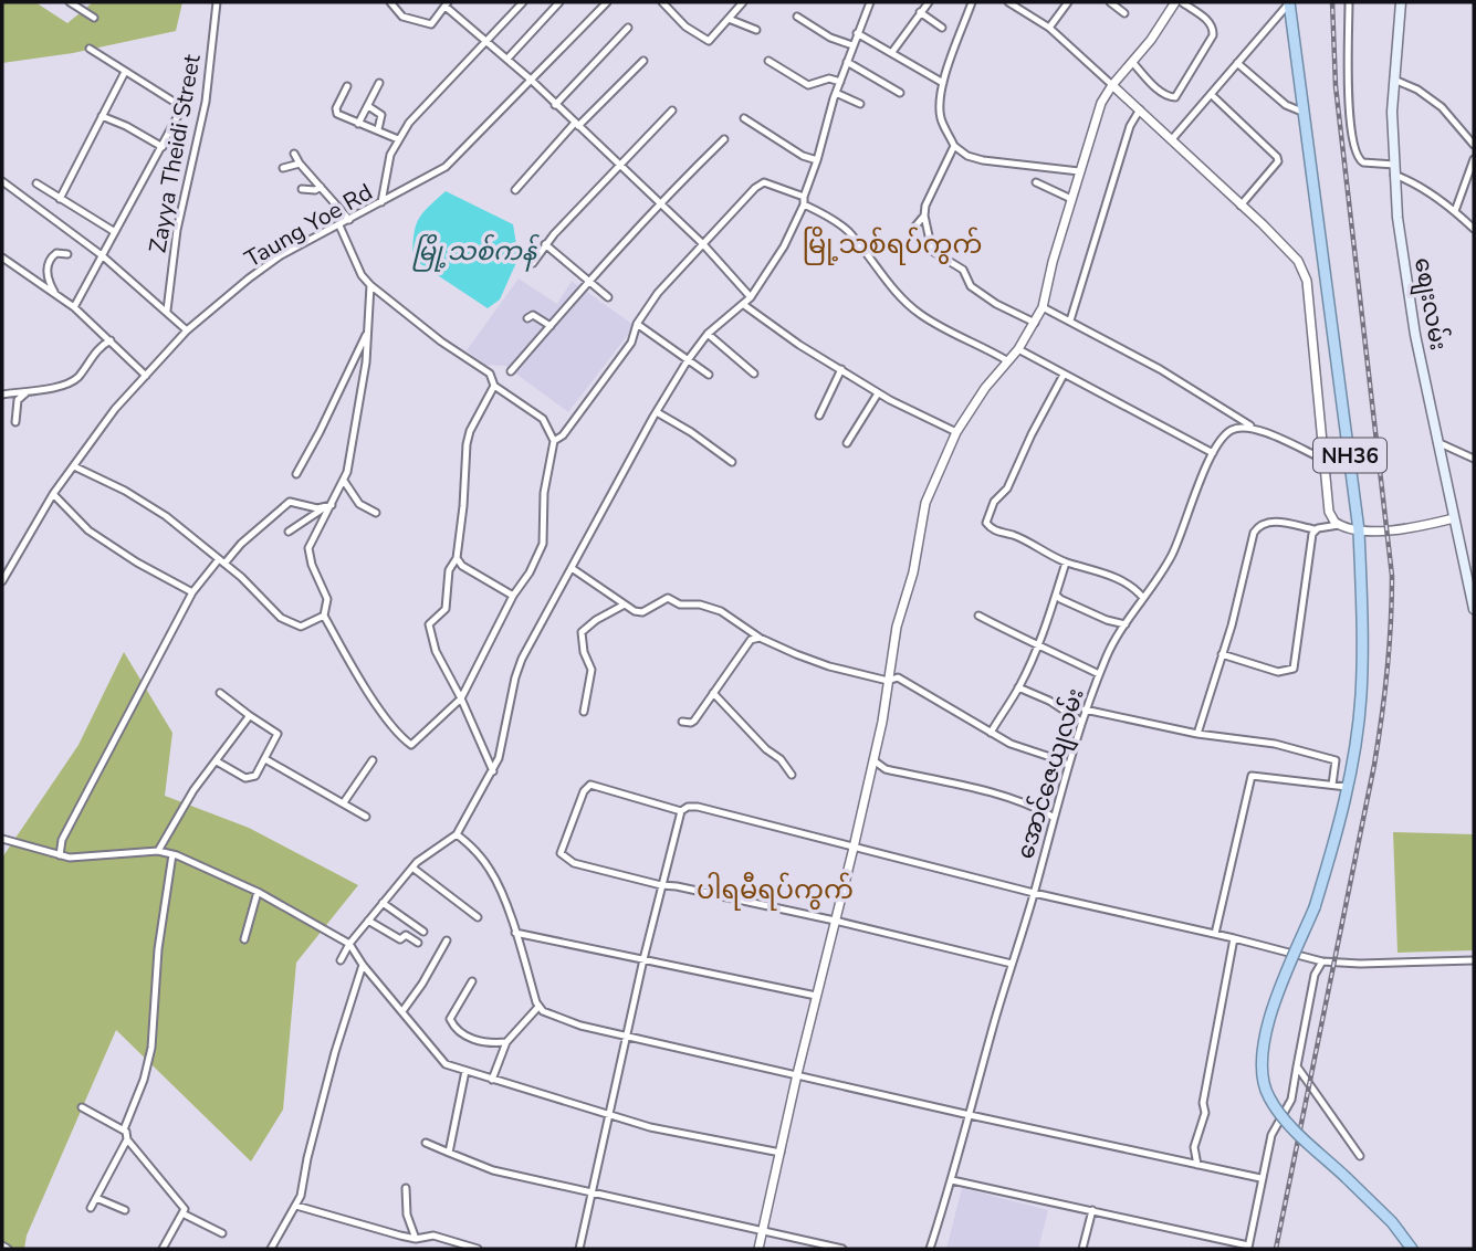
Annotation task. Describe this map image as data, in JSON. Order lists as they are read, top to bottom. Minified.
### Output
{"streets":{"highway":["NH36"],"main road":["စျေးလမ်း"],"street":["Zayya Theidi Street","Taung Yoe Rd","အောင်ဇေယျလမ်း"]},"districts":["မြို့သစ်ရပ်ကွက်","ပါရမီရပ်ကွက်"],"water":["မြို့သစ်ကန်"]}
